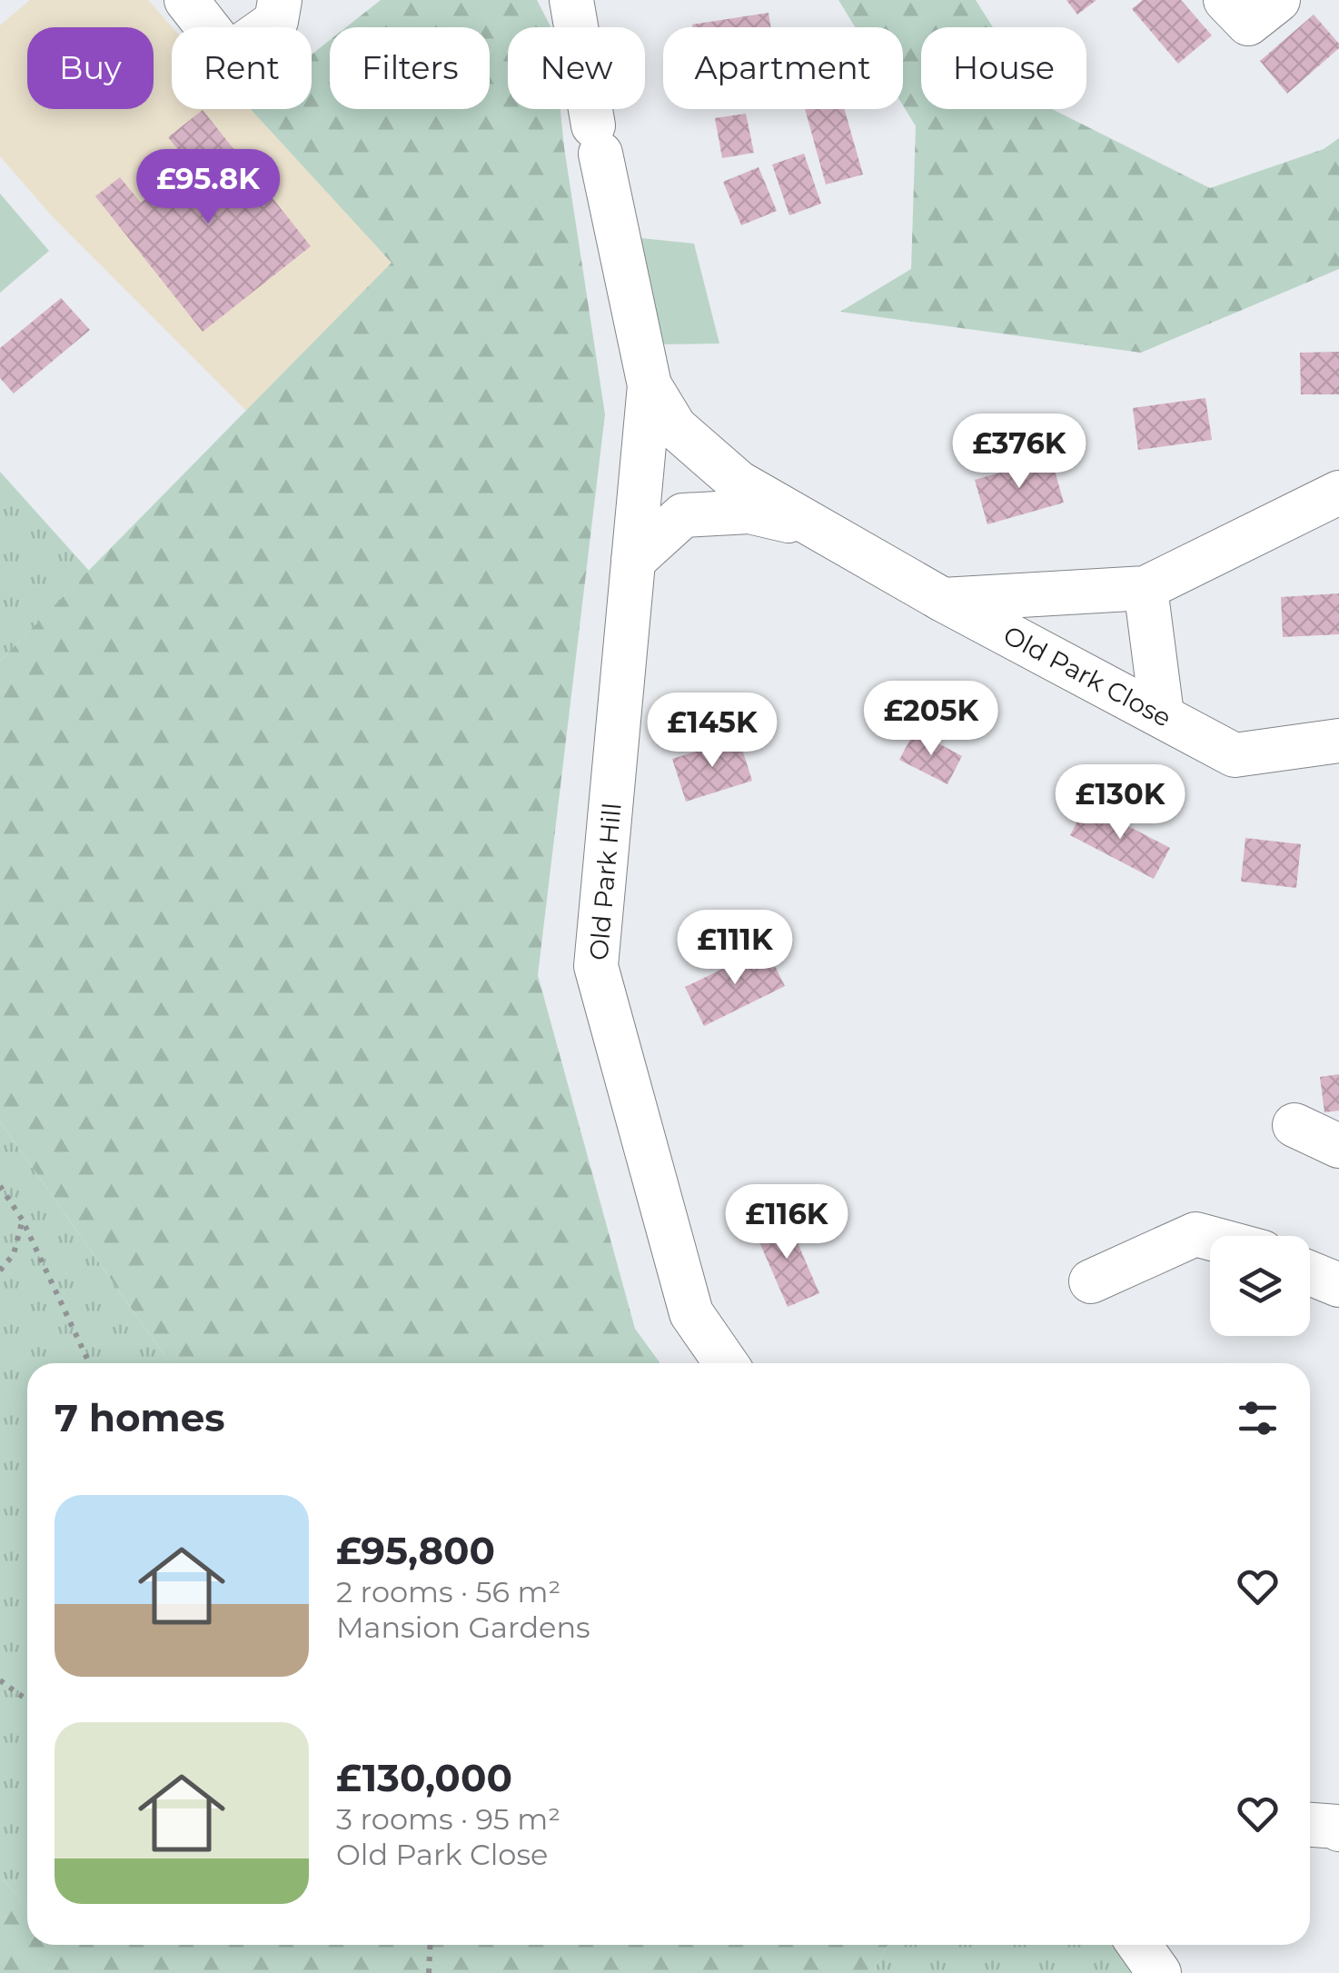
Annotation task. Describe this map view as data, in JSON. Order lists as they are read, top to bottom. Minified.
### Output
{"streets":{"street":["Old Park Close","Old Park Hill"]},"crossings":[["Old Park Close","Old Park Hill"]],"page":{"chip":["Buy","Rent","Filters","New","Apartment","House"],"price":["£95.8K","£376K","£205K","£145K","£130K","£111K","£116K"],"heading":"7 homes","list":[{"name":"£95,800","note":"2 rooms · 56 m² · Mansion Gardens"},{"name":"£130,000","note":"3 rooms · 95 m² · Old Park Close"}]}}
